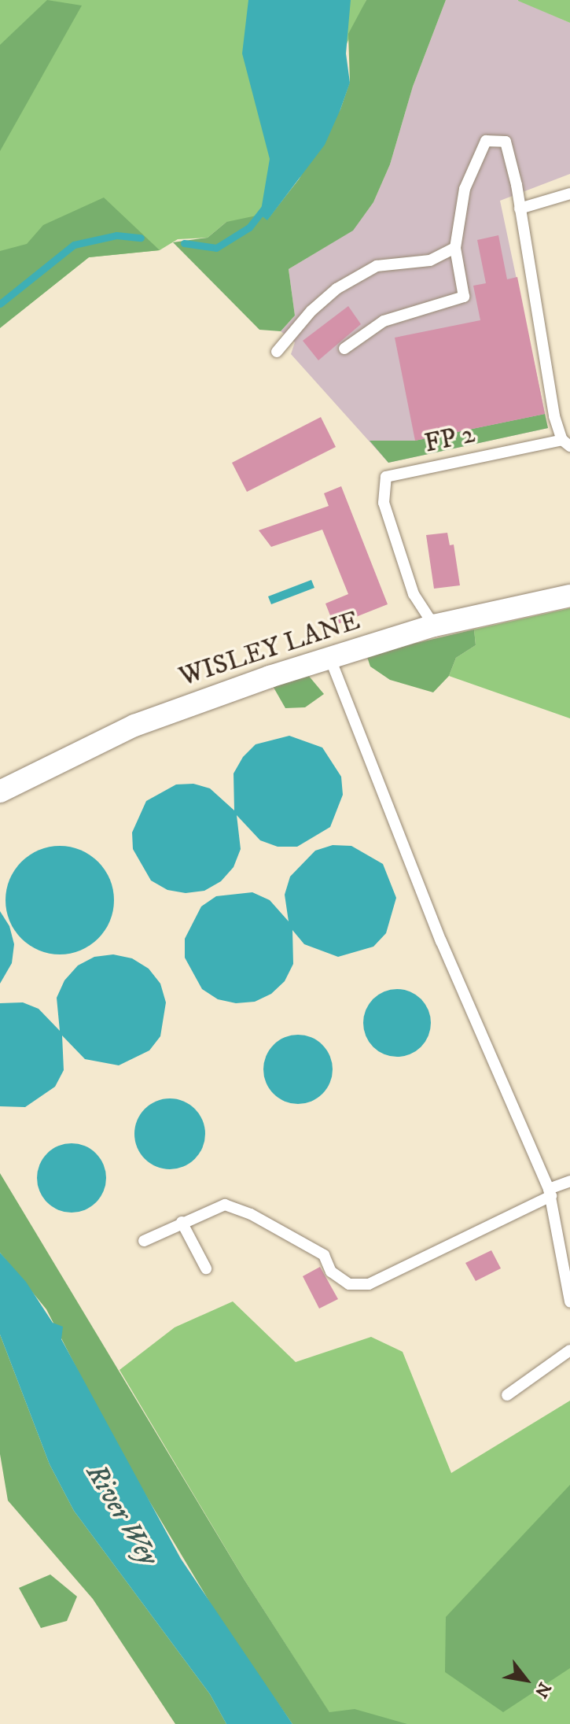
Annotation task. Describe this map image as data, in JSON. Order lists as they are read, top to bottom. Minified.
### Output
{"streets":{"street":["WISLEY LANE"],"lane":["FP 2"]},"crossings":[["FP 2","WISLEY LANE"]],"water":["River Wey"],"north":"bottom right"}
